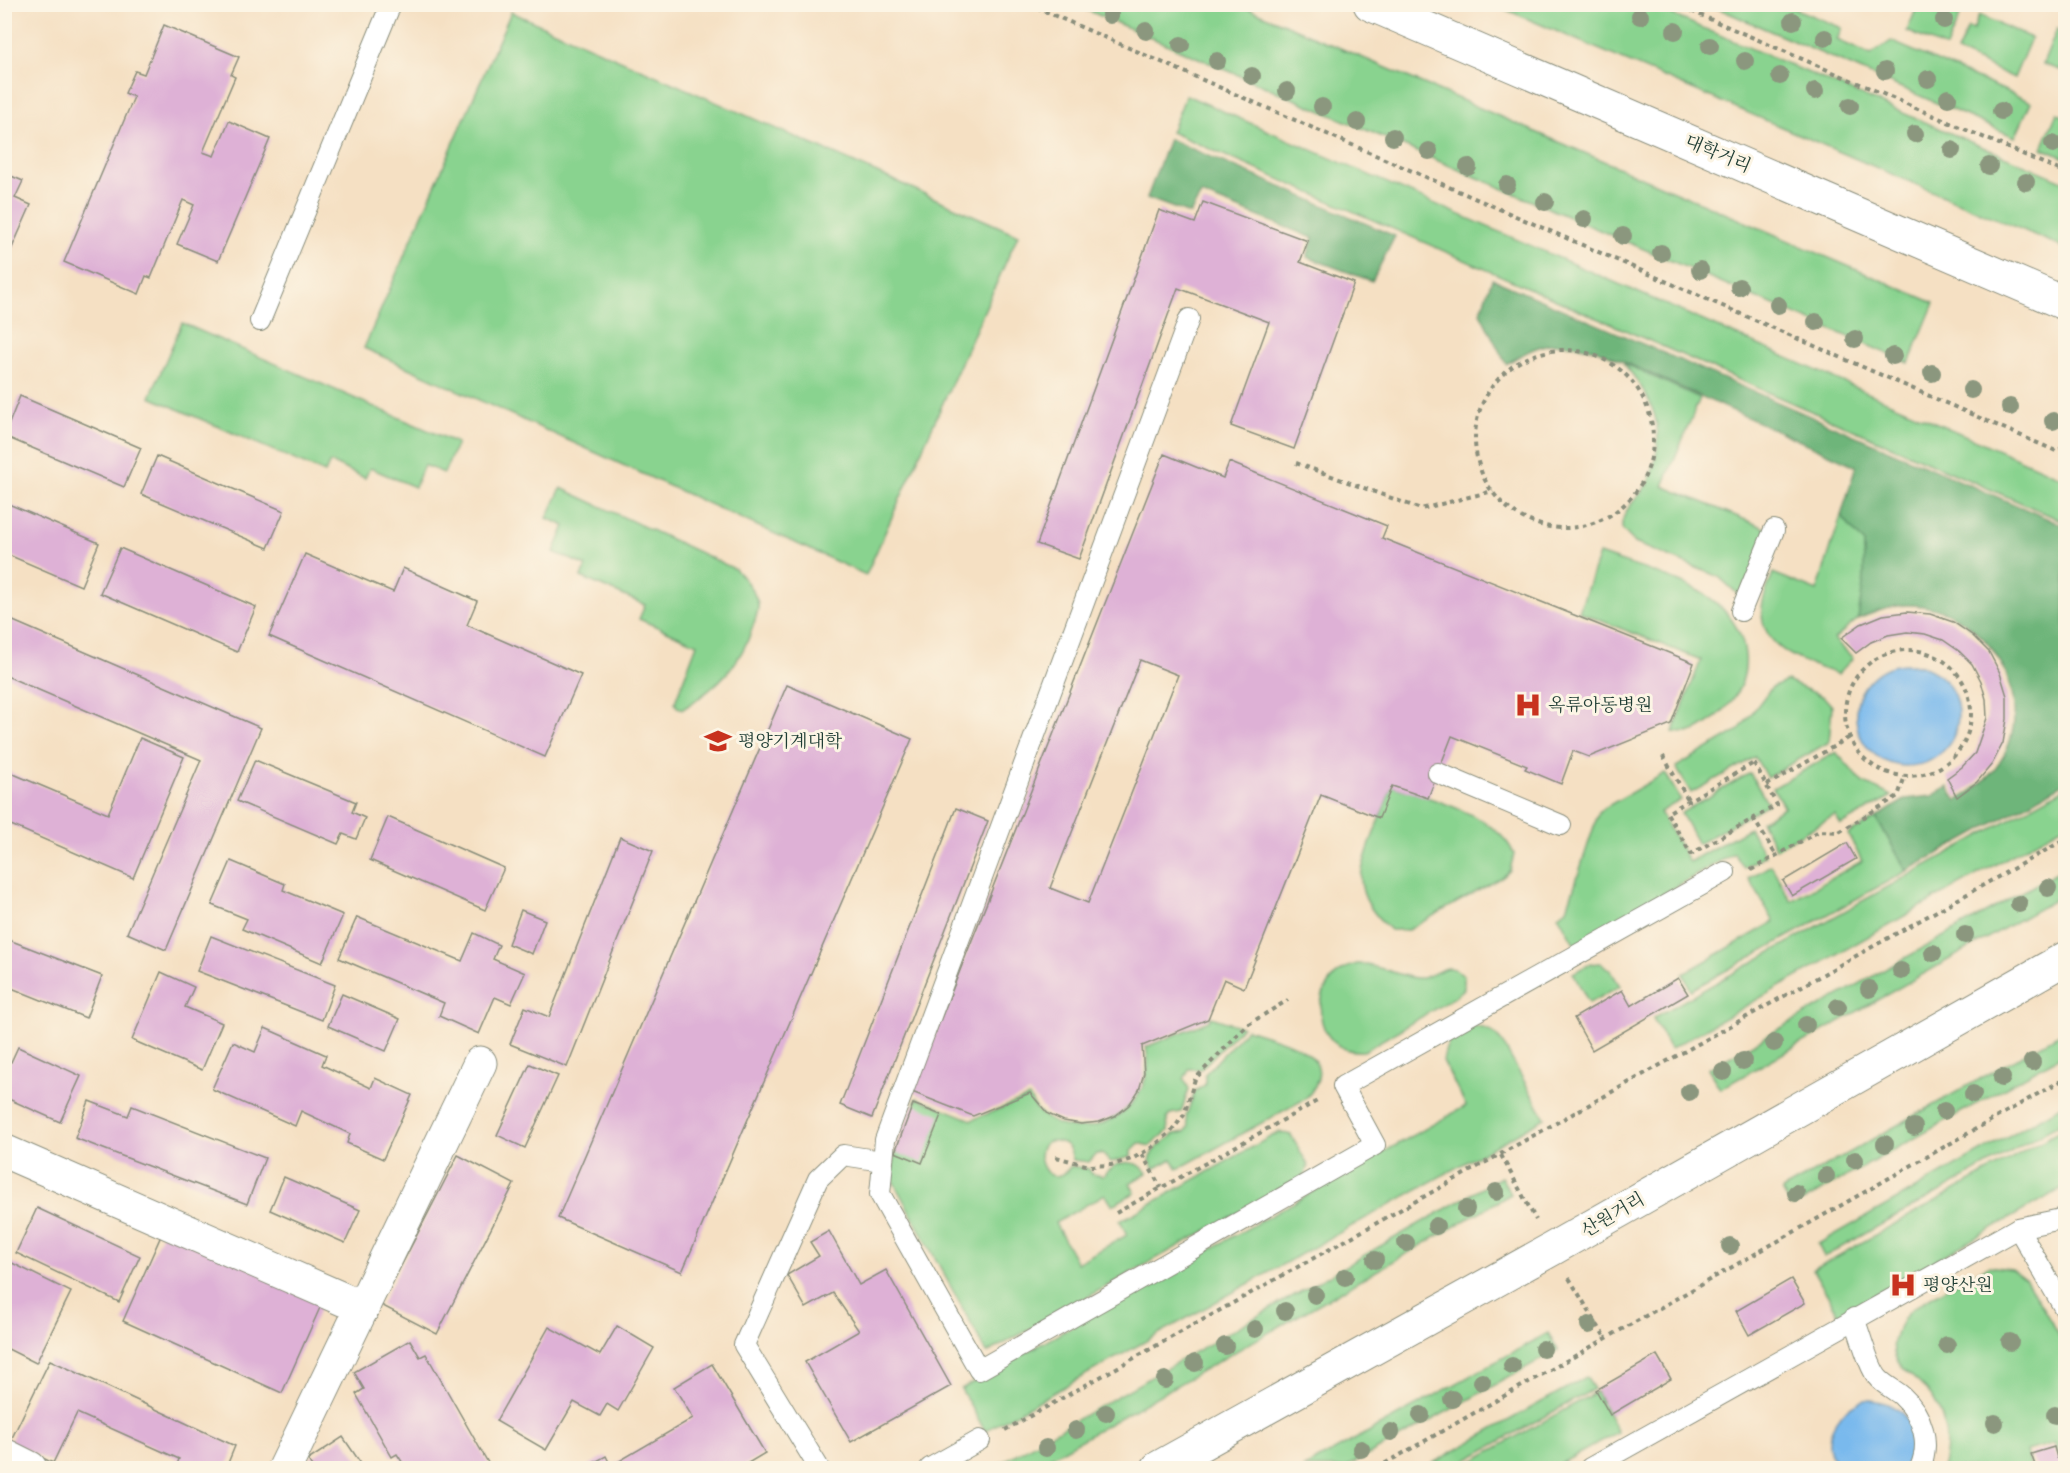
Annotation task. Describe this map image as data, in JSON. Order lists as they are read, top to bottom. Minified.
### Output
{"streets":{"main road":["대학거리","산원거리"]},"places":{"hospital":["옥류아동병원","평양산원"],"school or university":["평양기계대학"]}}
